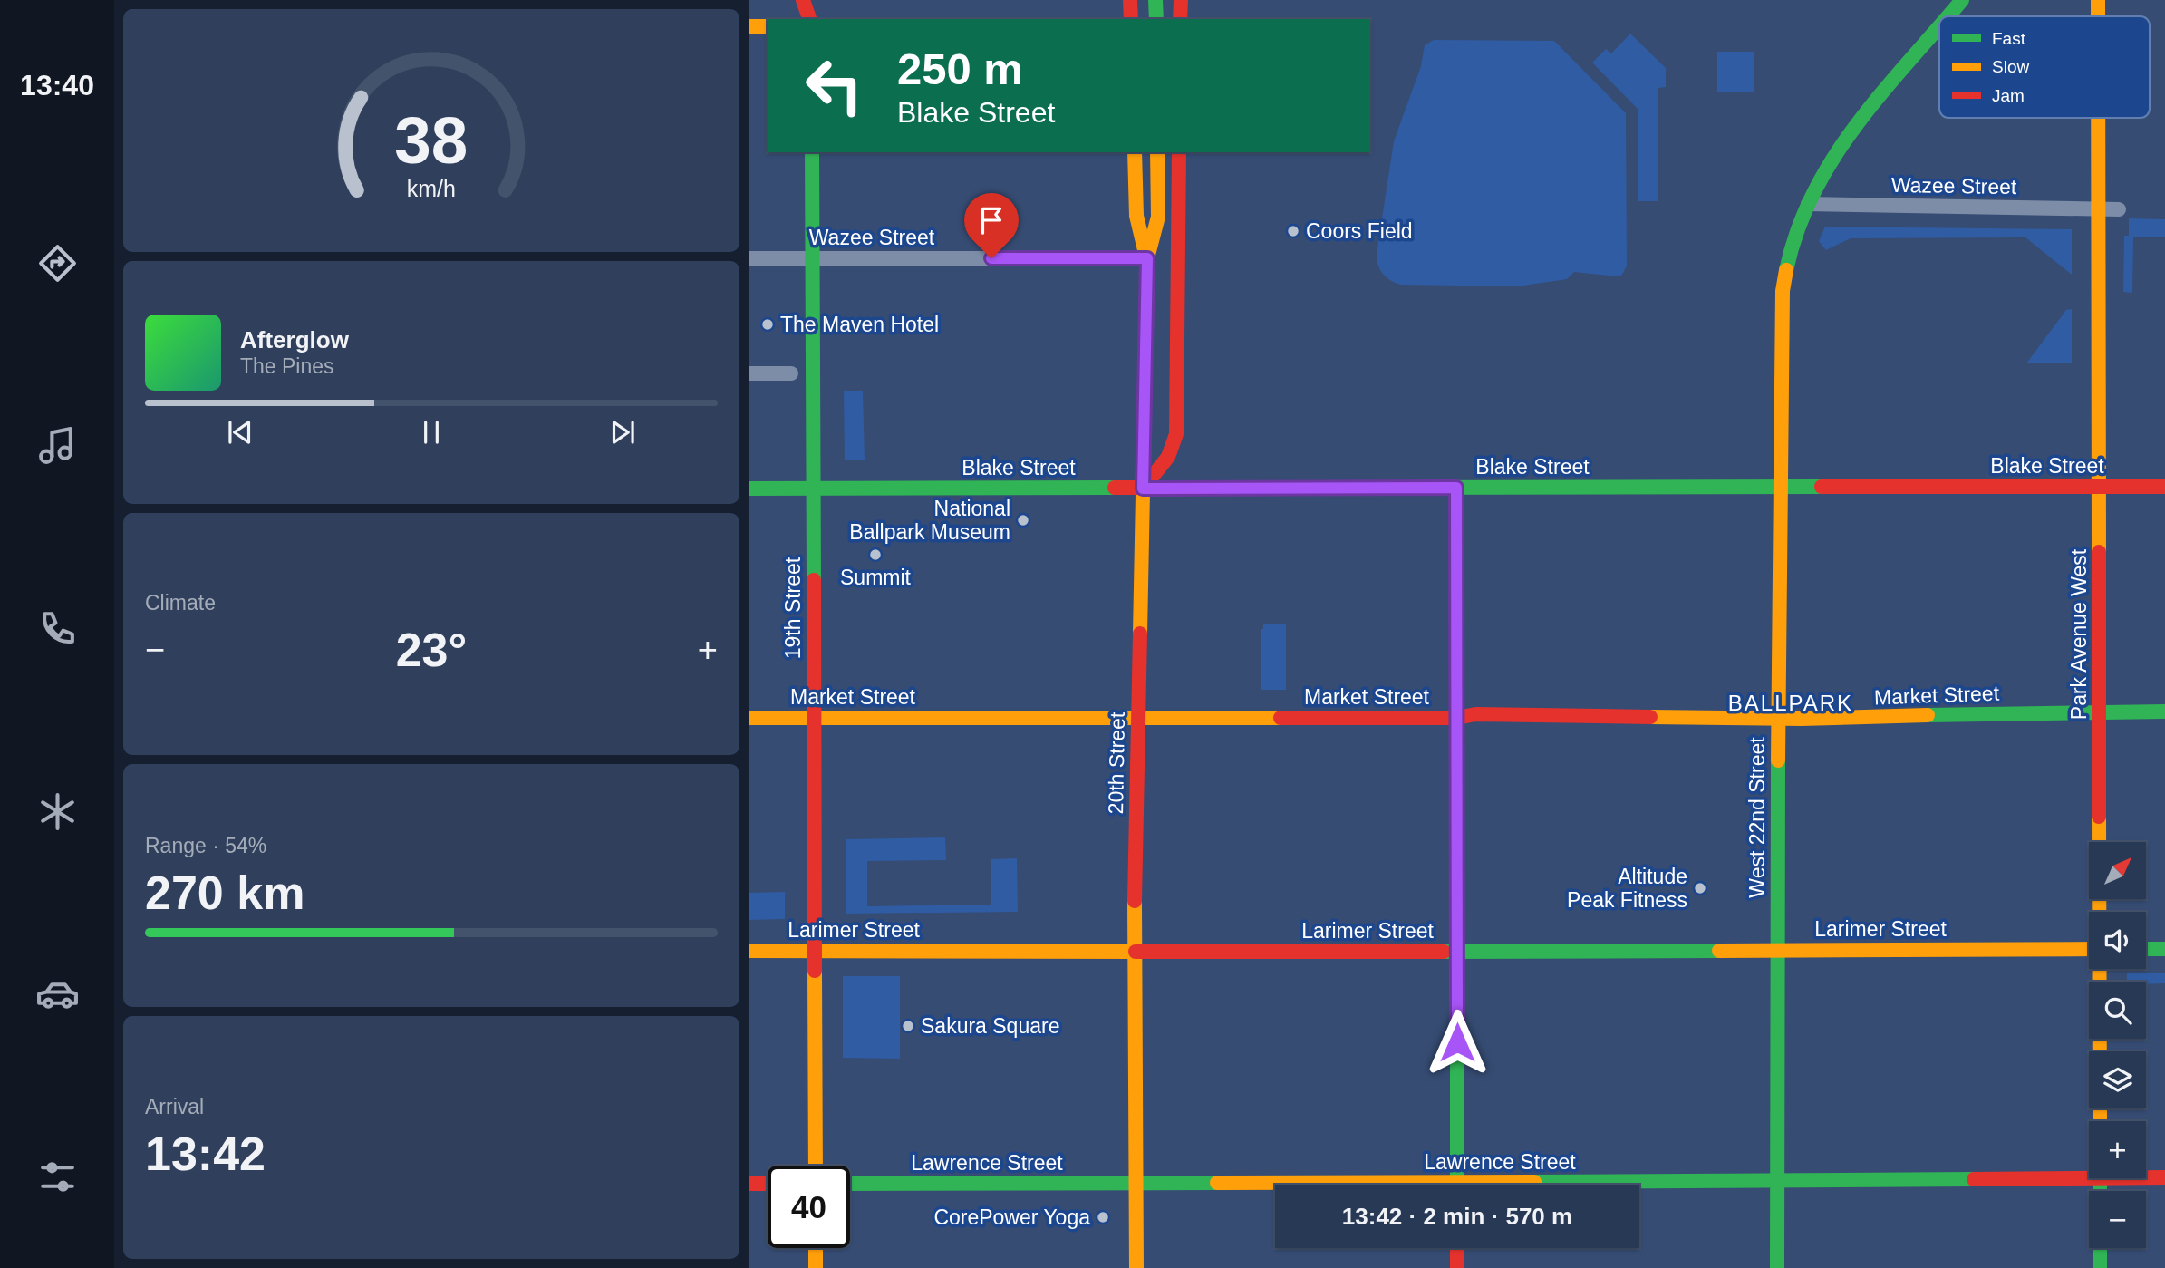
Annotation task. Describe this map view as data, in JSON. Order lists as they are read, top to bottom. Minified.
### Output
{"streets":{"main road":["Blake Street","19th Street","Park Avenue West","Market Street","20th Street","West 22nd Street","Larimer Street","Lawrence Street"],"street":["Wazee Street"]},"crossings":[["Wazee Street","19th Street"],["Wazee Street","Park Avenue West"],["Wazee Street","20th Street"],["Wazee Street","West 22nd Street"],["Blake Street","19th Street"],["Blake Street","Park Avenue West"],["Blake Street","20th Street"],["Blake Street","West 22nd Street"],["19th Street","Market Street"],["19th Street","Larimer Street"],["Park Avenue West","Market Street"],["Market Street","20th Street"],["Market Street","West 22nd Street"],["20th Street","Larimer Street"],["20th Street","Lawrence Street"],["West 22nd Street","Larimer Street"],["West 22nd Street","Lawrence Street"]],"districts":["BALLPARK"],"places":["Coors Field","The Maven Hotel","National Ballpark Museum","Summit","Altitude Peak Fitness","Sakura Square","CorePower Yoga"],"legend":["Fast","Slow","Jam"],"north":"top right","page":{"tabs":"13:40","turn":["250 m","Blake Street"],"song":["Afterglow","The Pines"],"tile":["Climate",["Range · 54%","270 km"],["Arrival","13:42"]],"heat":["−","23°","+"],"map_buttons":["+","−"],"limit":"40","trip":"13:42 · 2 min · 570 m","gauge":["38","km/h"]}}
